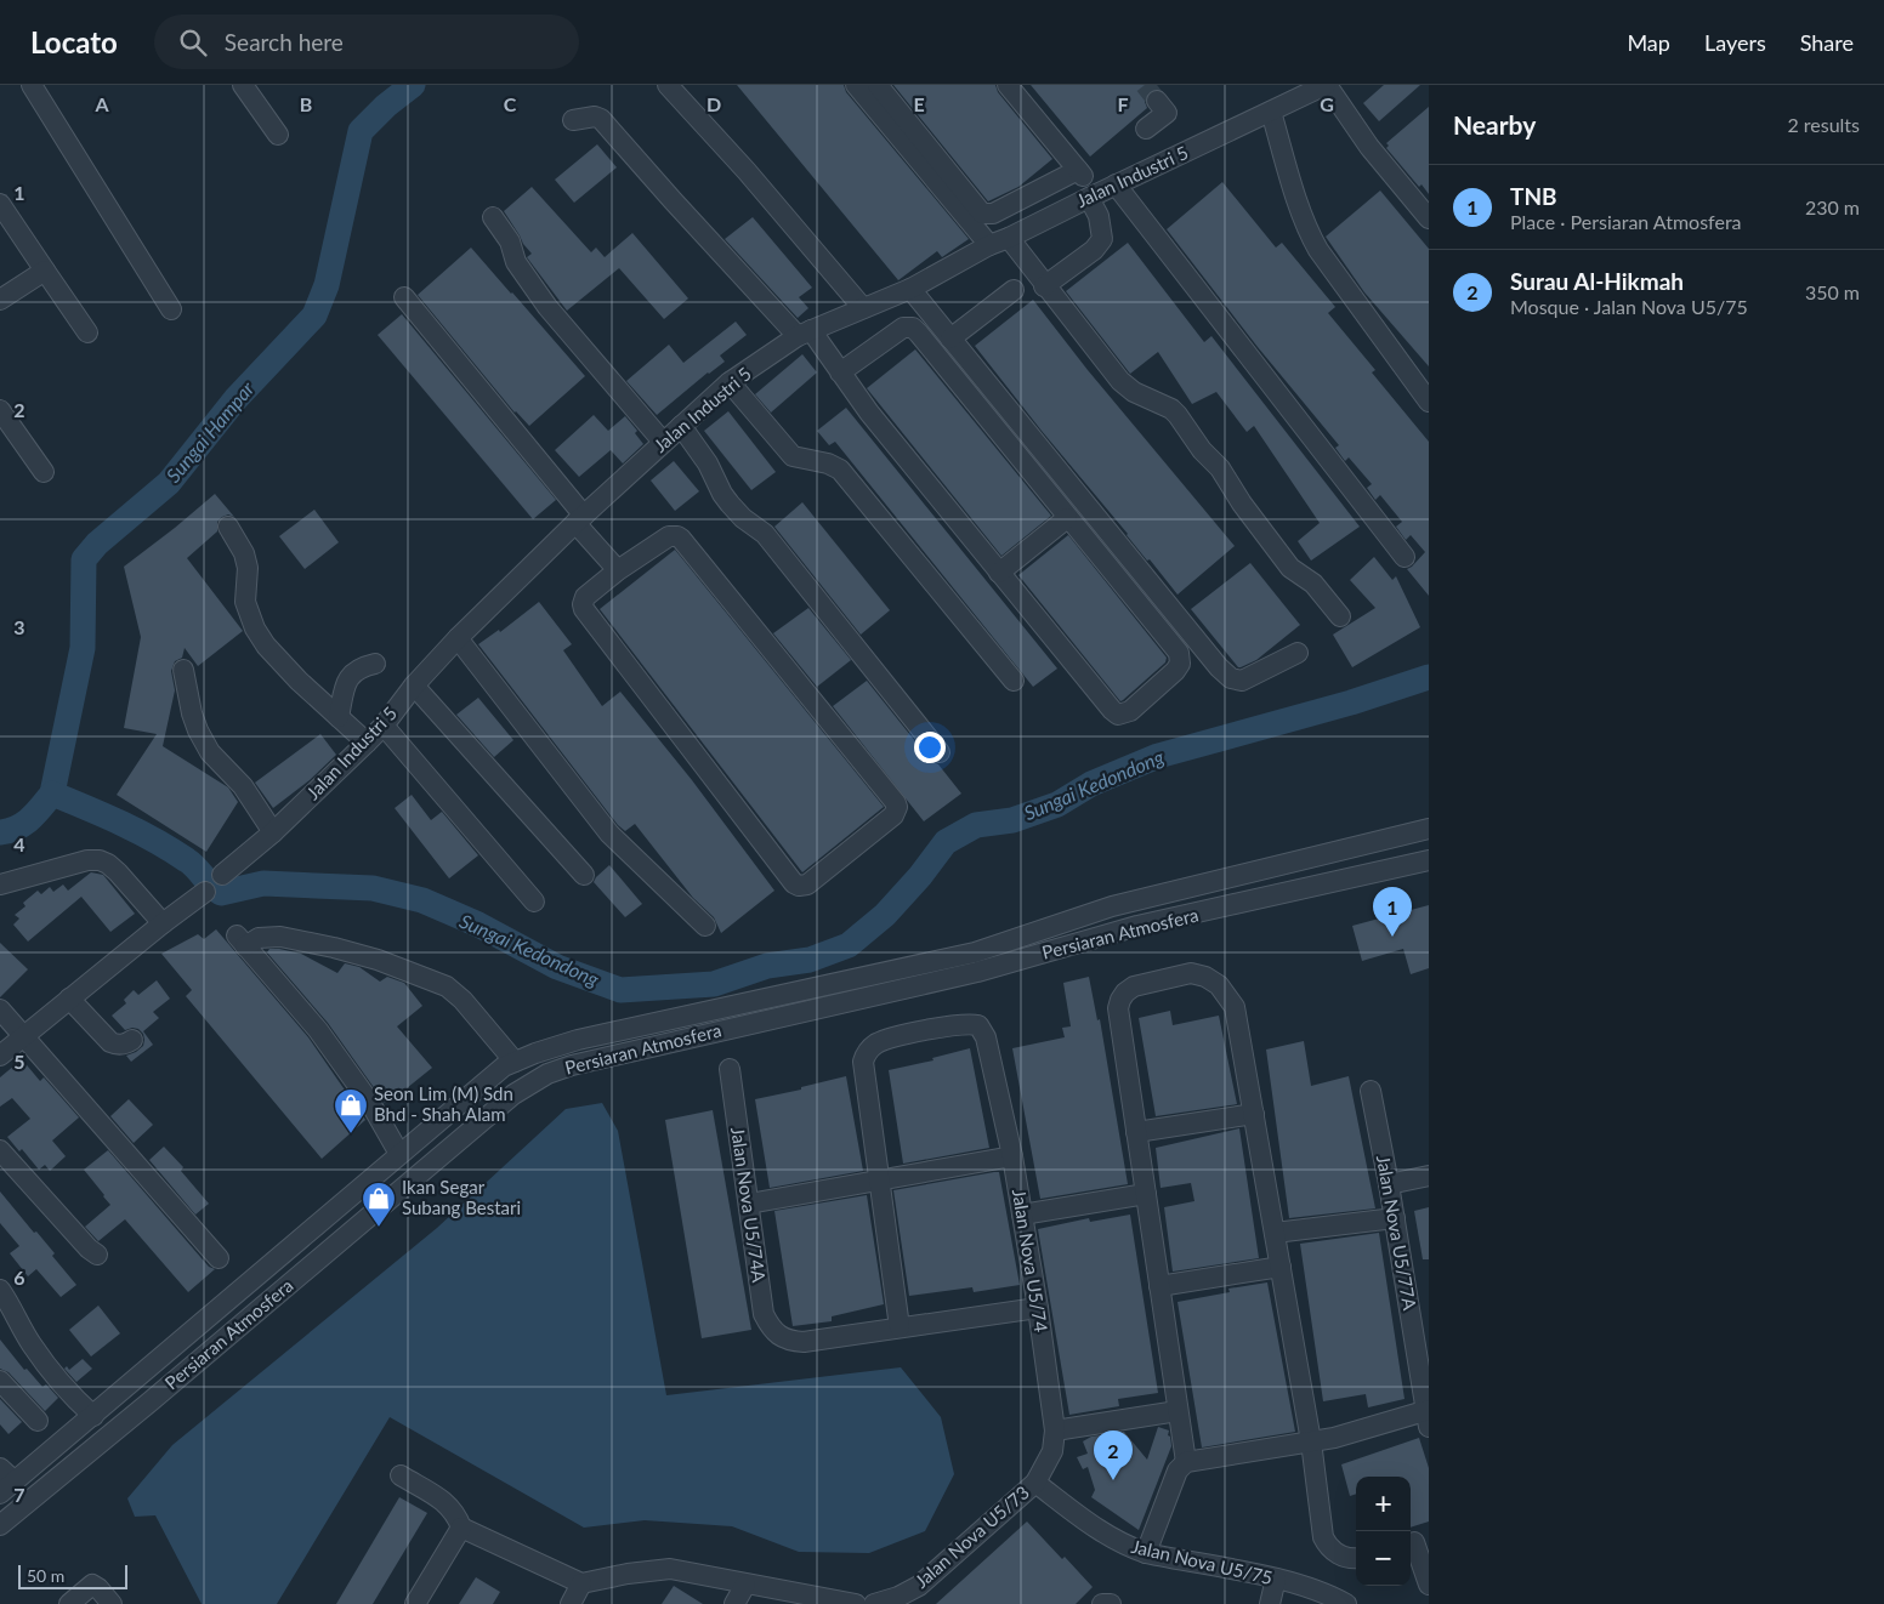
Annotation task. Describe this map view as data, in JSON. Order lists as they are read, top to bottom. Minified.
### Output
{"streets":{"street":["Jalan Industri 5","Persiaran Atmosfera","Jalan Nova U5/74A","Jalan Nova U5/77A","Jalan Nova U5/74","Jalan Nova U5/73","Jalan Nova U5/75"]},"crossings":[["Jalan Nova U5/74","Jalan Nova U5/73"],["Jalan Nova U5/74","Jalan Nova U5/75"],["Jalan Nova U5/73","Jalan Nova U5/75"]],"water":["Sungai Hampar","Sungai Kedondong"],"places":{"shop":["Seon Lim (M) Sdn Bhd - Shah Alam","Ikan Segar Subang Bestari"]},"scale_bar":"50 m","page":{"header":"Locato","search":"Search here","nav":["Map","Layers","Share"],"heading":["Nearby","2 results"],"list":[{"mark":"1","name":"TNB","note":"Place · Persiaran Atmosfera","value":"230 m"},{"mark":"2","name":"Surau Al-Hikmah","note":"Mosque · Jalan Nova U5/75","value":"350 m"}],"pins":["1","2"],"map_buttons":["+","−"],"scale":"50 m"},"grid":{"columns":["A","B","C","D","E","F","G"],"rows":["1","2","3","4","5","6","7"]}}
